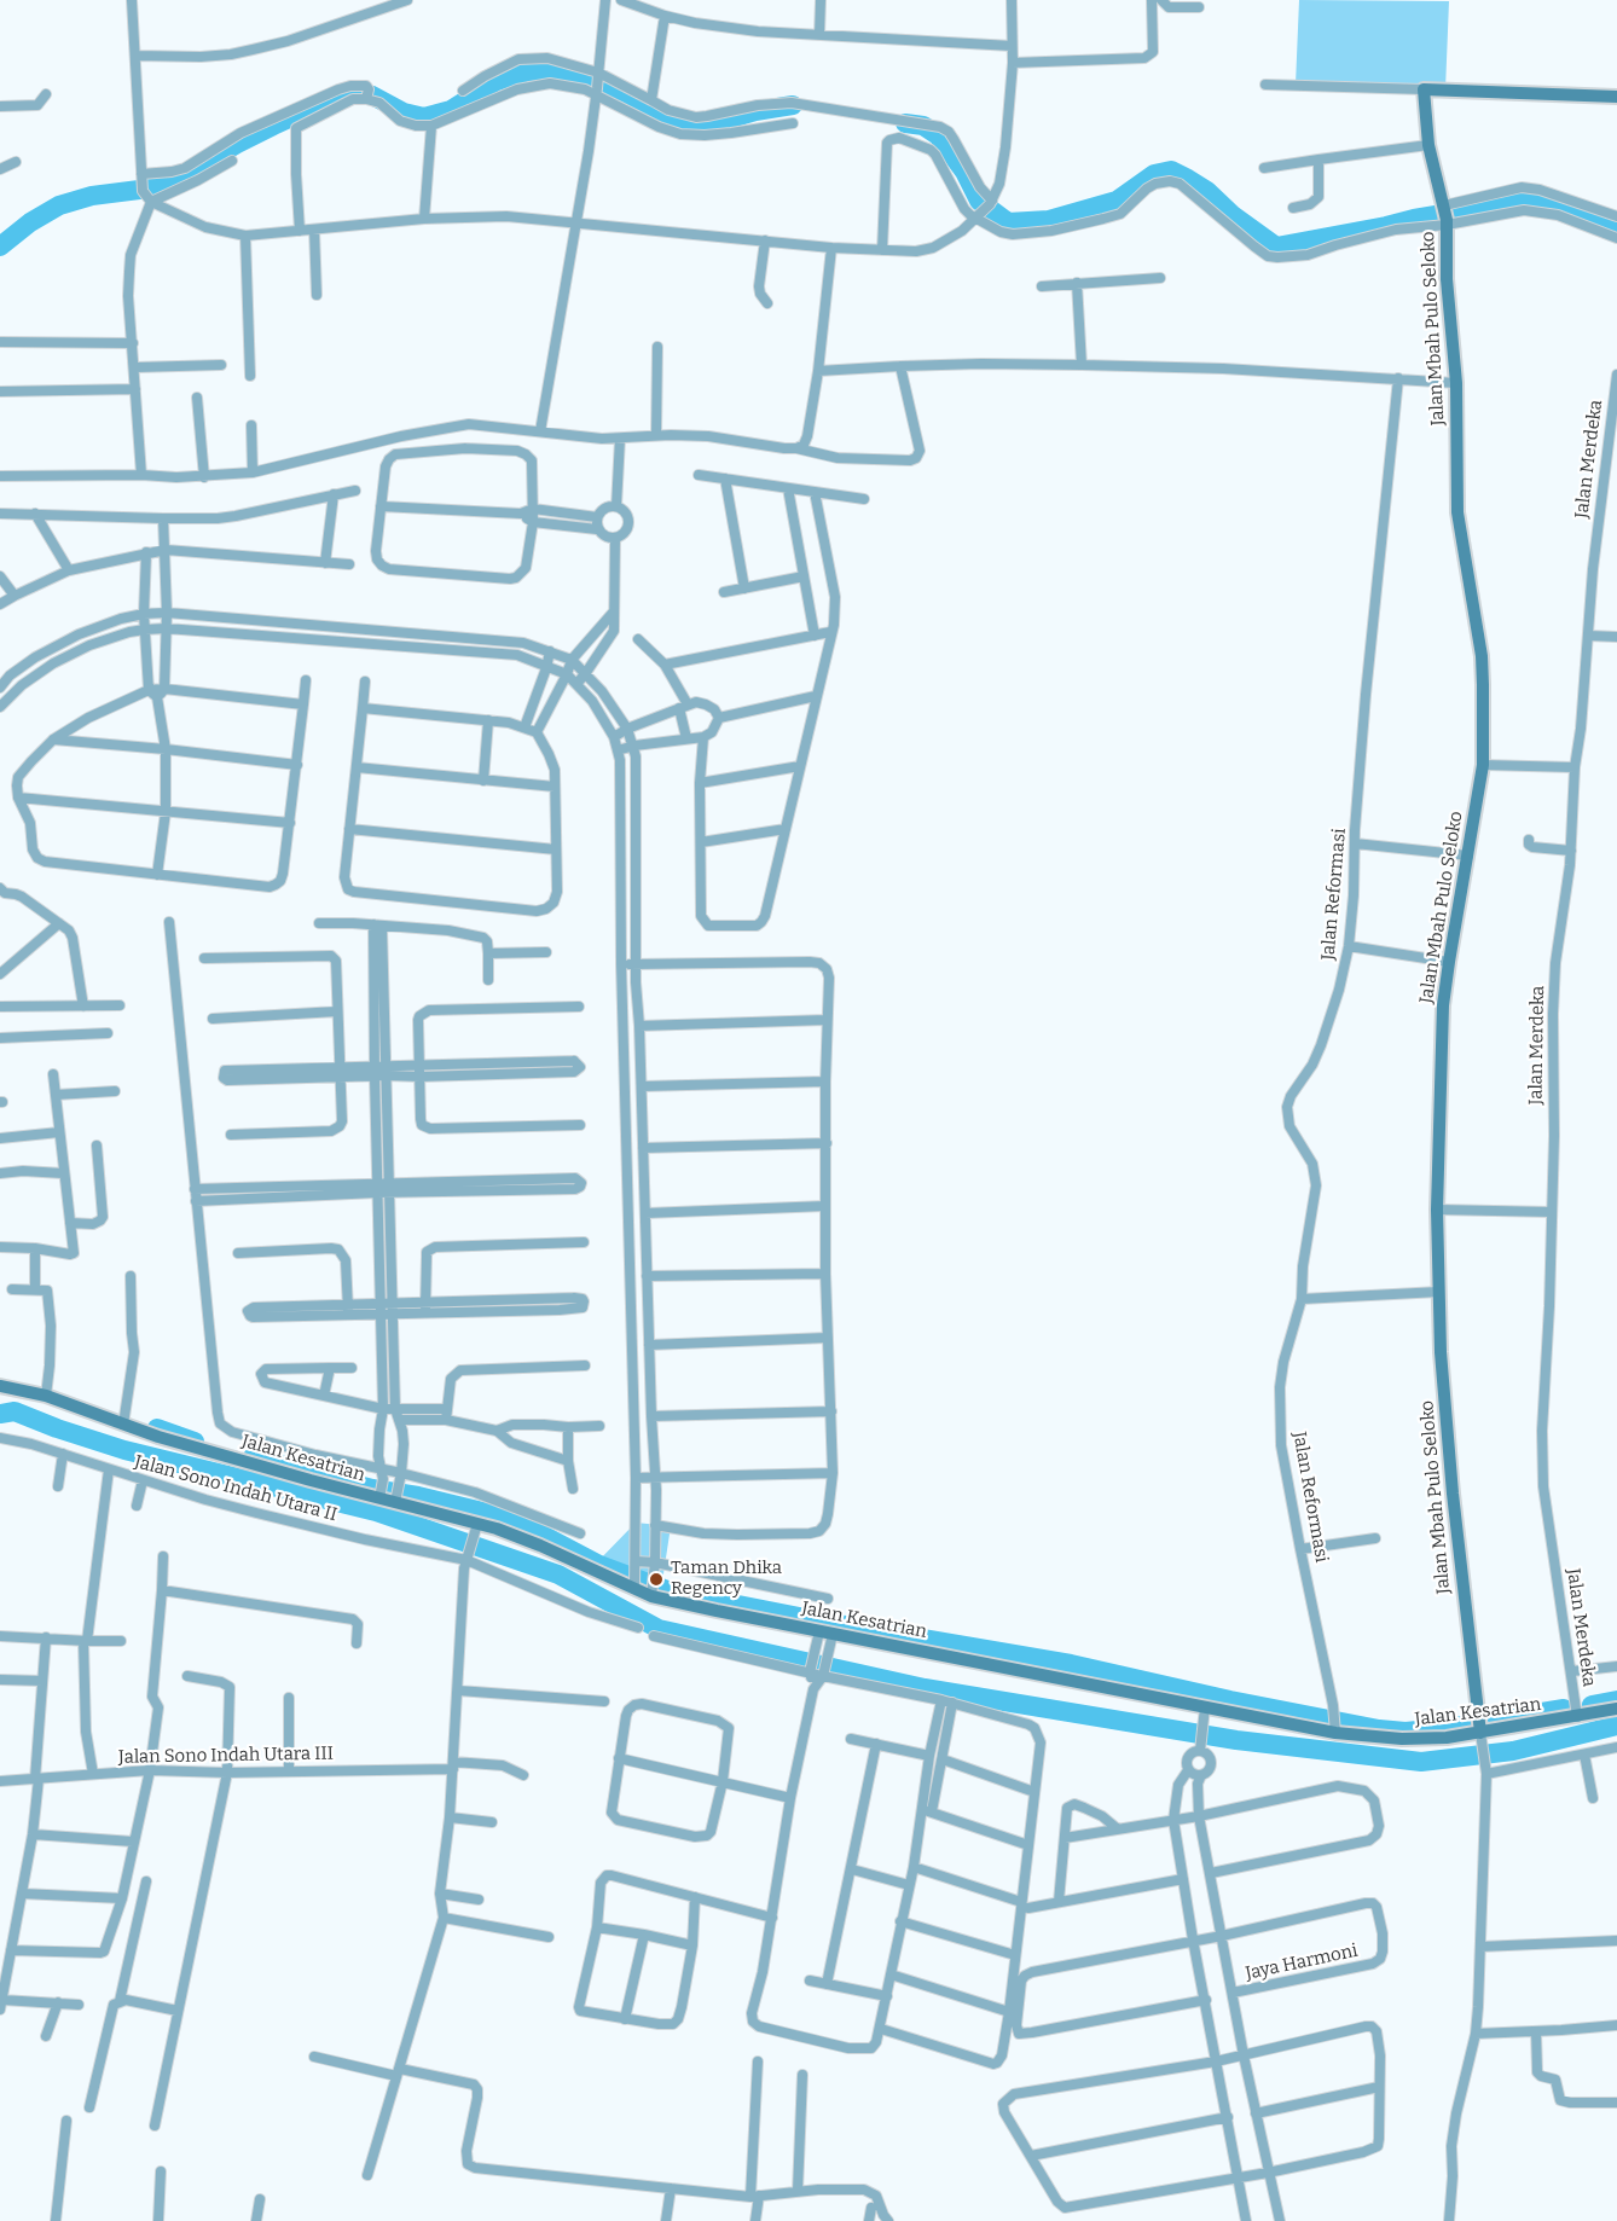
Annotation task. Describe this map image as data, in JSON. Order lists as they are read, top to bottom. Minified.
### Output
{"streets":{"street":["Jalan Mbah Pulo Seloko","Jalan Merdeka","Jalan Reformasi","Jalan Kesatrian","Jalan Sono Indah Utara II","Jalan Sono Indah Utara III","Jaya Harmoni"]},"crossings":[["Jalan Mbah Pulo Seloko","Jalan Kesatrian"],["Jalan Merdeka","Jalan Kesatrian"],["Jalan Reformasi","Jalan Kesatrian"]],"places":["Taman Dhika Regency"]}
